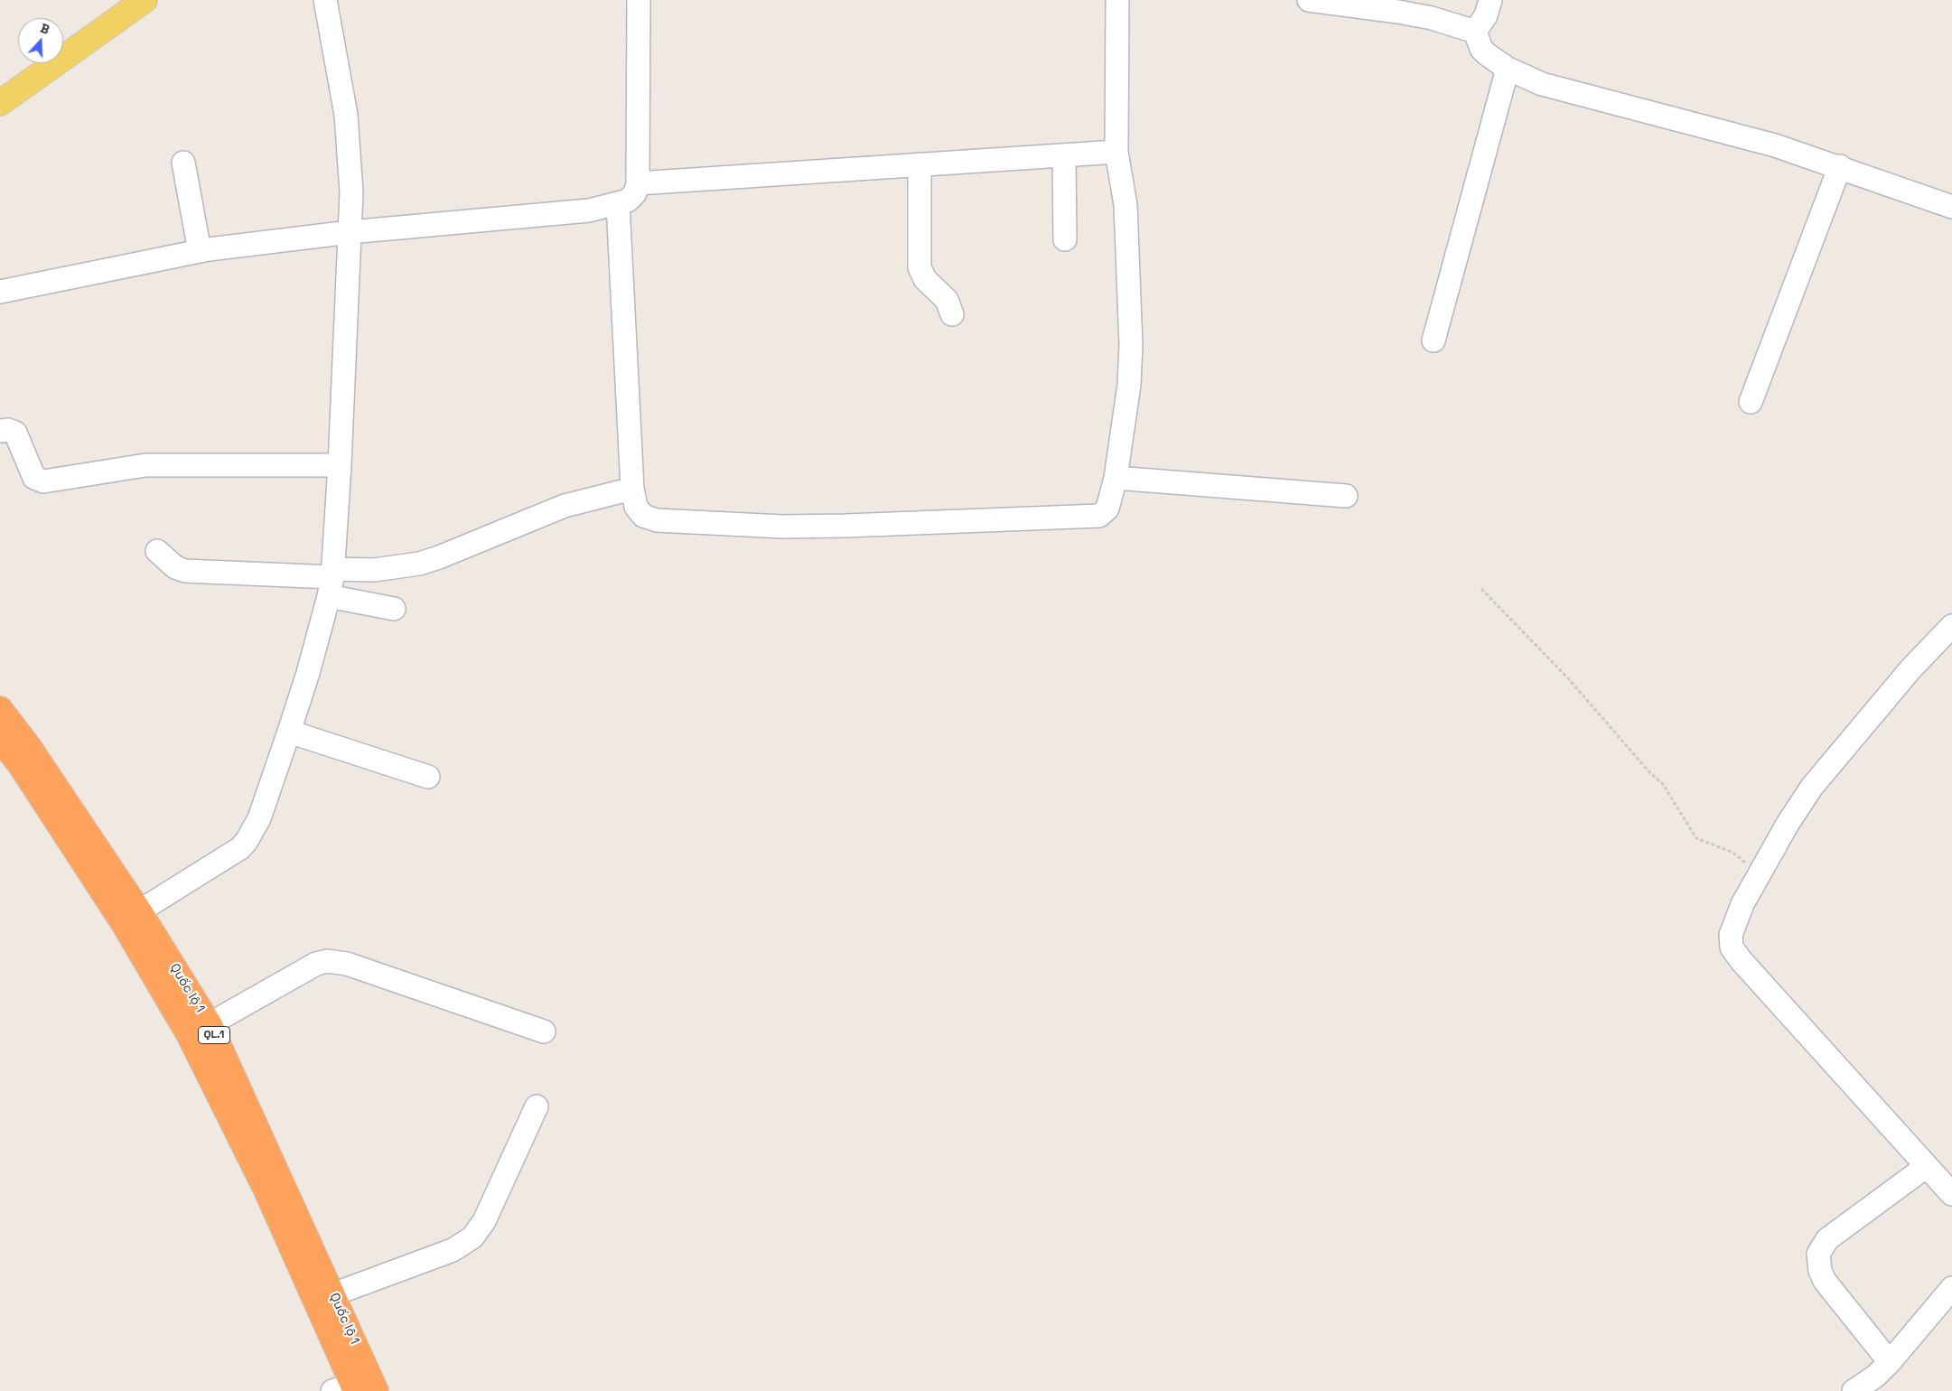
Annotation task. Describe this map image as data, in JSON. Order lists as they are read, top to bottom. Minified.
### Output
{"streets":{"highway":["Quốc lộ 1","QL.1"]},"north":"top"}
